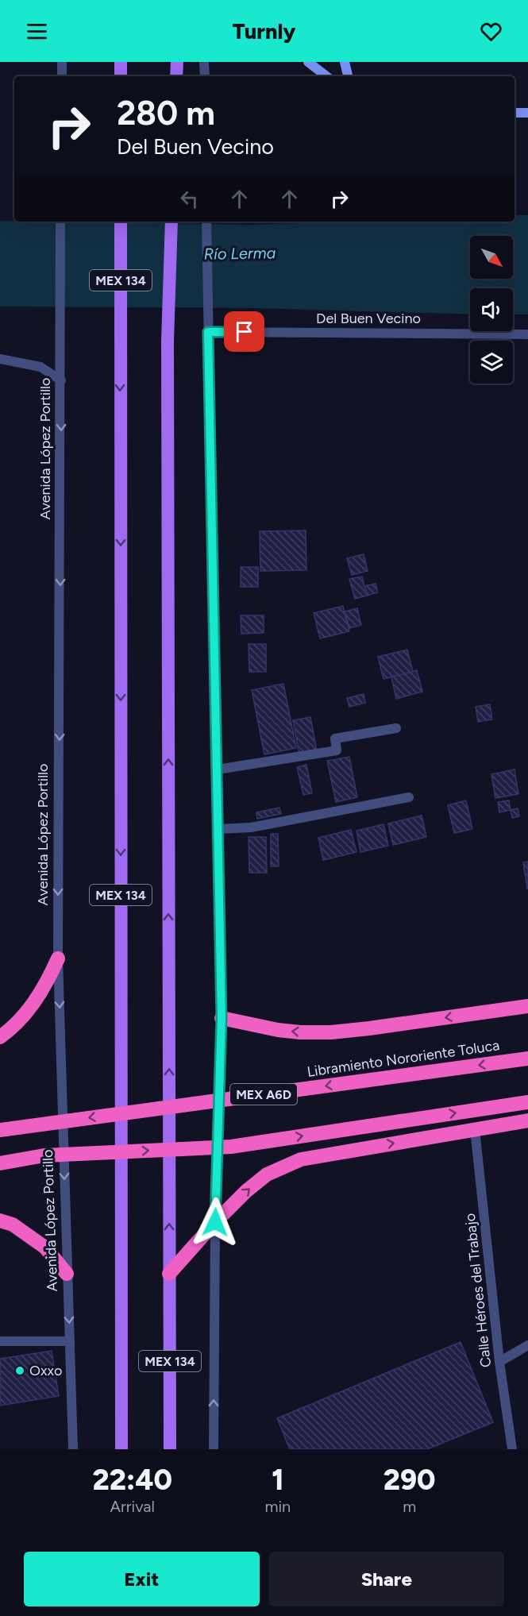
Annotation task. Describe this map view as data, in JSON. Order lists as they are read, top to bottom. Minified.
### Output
{"streets":{"highway":["Libramiento Nororiente Toluca","MEX A6D"],"main road":["MEX 134"],"street":["Del Buen Vecino","Avenida López Portillo","Calle Héroes del Trabajo"]},"one_way":["Avenida López Portillo"],"water":["Río Lerma"],"places":["Oxxo"],"north":"bottom right","page":{"header":"Turnly","turn":["280 m","Del Buen Vecino"],"eta":["22:40","Arrival","1","min","290","m"],"buttons":["Exit","Share"]}}
